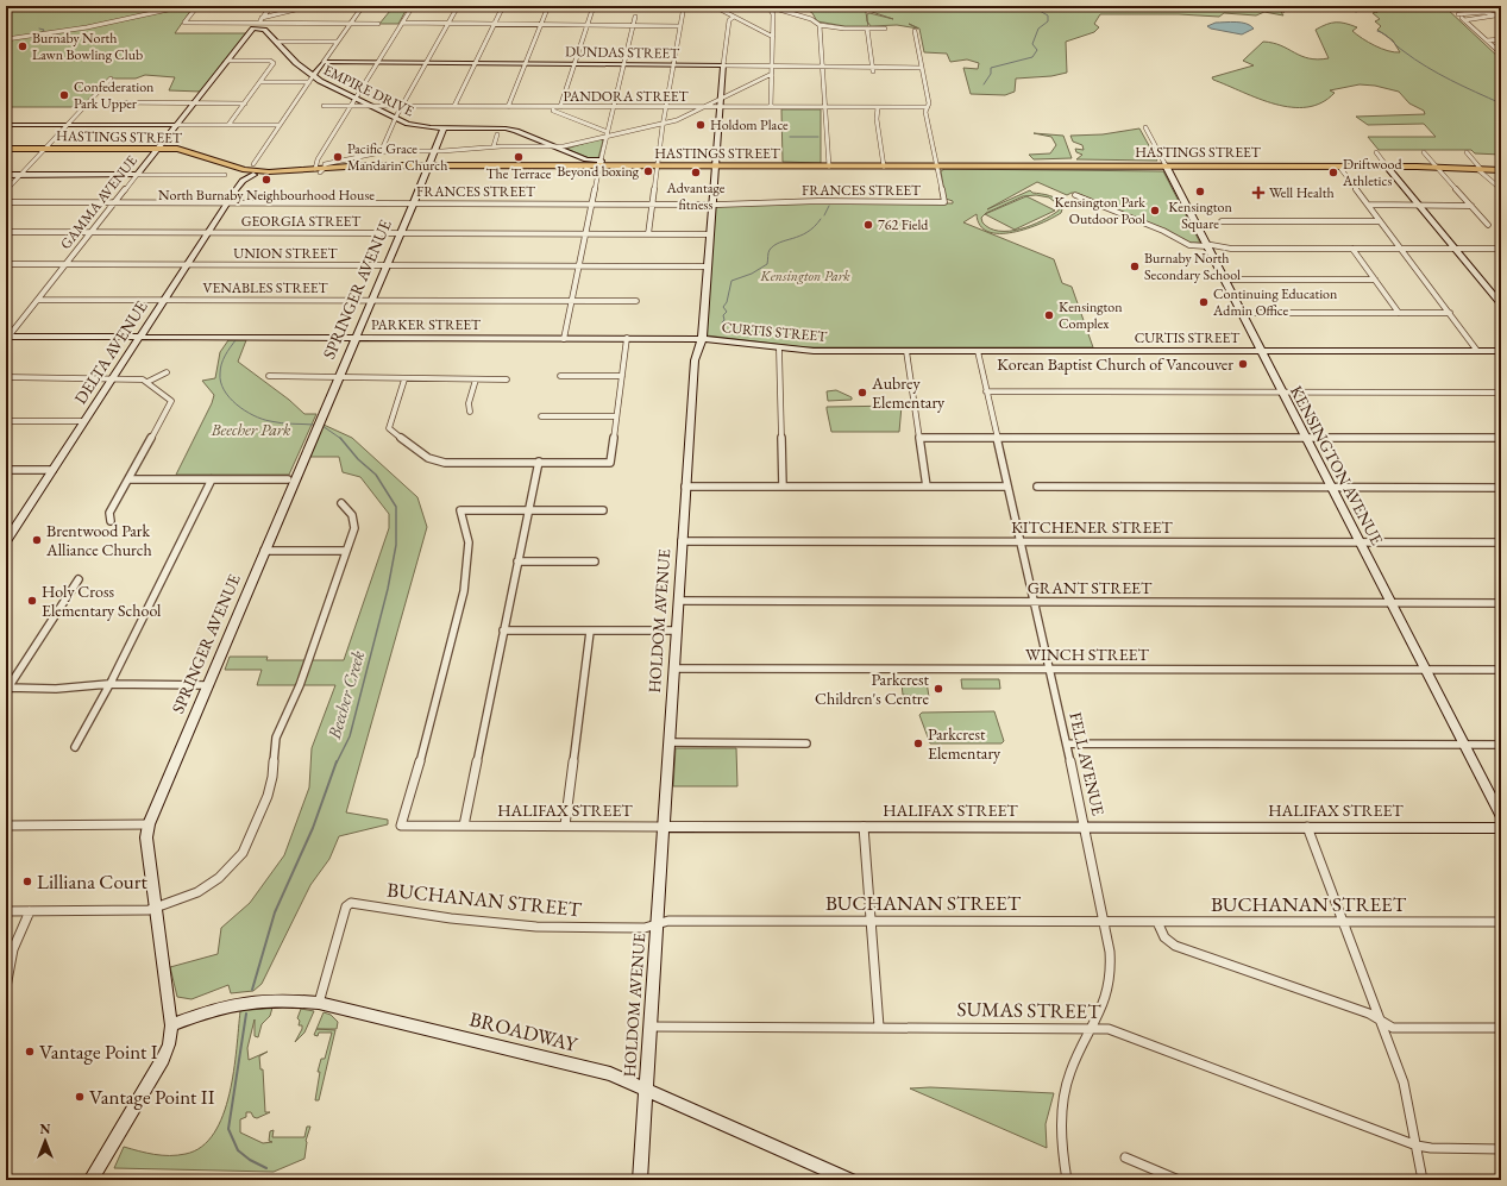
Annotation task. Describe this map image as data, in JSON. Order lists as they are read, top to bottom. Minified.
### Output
{"streets":{"main road":["HASTINGS STREET"],"street":["DUNDAS STREET","EMPIRE DRIVE","PANDORA STREET","FRANCES STREET","GAMMA AVENUE","GEORGIA STREET","UNION STREET","VENABLES STREET","SPRINGER AVENUE","PARKER STREET","CURTIS STREET","DELTA AVENUE","KENSINGTON AVENUE","KITCHENER STREET","GRANT STREET","HOLDOM AVENUE","WINCH STREET","FELL AVENUE","HALIFAX STREET","BUCHANAN STREET","SUMAS STREET","BROADWAY"]},"crossings":[["DUNDAS STREET","HOLDOM AVENUE"],["EMPIRE DRIVE","PANDORA STREET"],["EMPIRE DRIVE","HASTINGS STREET"],["EMPIRE DRIVE","GAMMA AVENUE"],["EMPIRE DRIVE","SPRINGER AVENUE"],["PANDORA STREET","HOLDOM AVENUE"],["HASTINGS STREET","FRANCES STREET"],["HASTINGS STREET","GAMMA AVENUE"],["HASTINGS STREET","SPRINGER AVENUE"],["HASTINGS STREET","DELTA AVENUE"],["HASTINGS STREET","KENSINGTON AVENUE"],["HASTINGS STREET","HOLDOM AVENUE"],["FRANCES STREET","GAMMA AVENUE"],["FRANCES STREET","SPRINGER AVENUE"],["FRANCES STREET","DELTA AVENUE"],["FRANCES STREET","HOLDOM AVENUE"],["GAMMA AVENUE","GEORGIA STREET"],["GAMMA AVENUE","UNION STREET"],["GAMMA AVENUE","VENABLES STREET"],["GAMMA AVENUE","PARKER STREET"],["GEORGIA STREET","SPRINGER AVENUE"],["GEORGIA STREET","DELTA AVENUE"],["GEORGIA STREET","HOLDOM AVENUE"],["UNION STREET","SPRINGER AVENUE"],["UNION STREET","DELTA AVENUE"],["UNION STREET","HOLDOM AVENUE"],["VENABLES STREET","SPRINGER AVENUE"],["VENABLES STREET","DELTA AVENUE"],["SPRINGER AVENUE","PARKER STREET"],["SPRINGER AVENUE","BROADWAY"],["PARKER STREET","CURTIS STREET"],["PARKER STREET","DELTA AVENUE"],["PARKER STREET","HOLDOM AVENUE"],["CURTIS STREET","KENSINGTON AVENUE"],["CURTIS STREET","HOLDOM AVENUE"],["CURTIS STREET","FELL AVENUE"],["KENSINGTON AVENUE","KITCHENER STREET"],["KENSINGTON AVENUE","GRANT STREET"],["KENSINGTON AVENUE","WINCH STREET"],["KITCHENER STREET","HOLDOM AVENUE"],["KITCHENER STREET","FELL AVENUE"],["GRANT STREET","HOLDOM AVENUE"],["GRANT STREET","FELL AVENUE"],["HOLDOM AVENUE","WINCH STREET"],["HOLDOM AVENUE","HALIFAX STREET"],["HOLDOM AVENUE","BUCHANAN STREET"],["HOLDOM AVENUE","SUMAS STREET"],["HOLDOM AVENUE","BROADWAY"],["WINCH STREET","FELL AVENUE"],["FELL AVENUE","HALIFAX STREET"],["FELL AVENUE","BUCHANAN STREET"],["FELL AVENUE","SUMAS STREET"],["BUCHANAN STREET","BROADWAY"]],"water":["Beecher Creek"],"parks":["Kensington Park","Beecher Park"],"places":{"other":["Burnaby North Lawn Bowling Club","Confederation Park Upper","Holdom Place","Pacific Grace Mandarin Church","The Terrace","Beyond boxing","Advantage fitness","Driftwood Athletics","North Burnaby Neighbourhood House","Kensington Square","Kensington Park Outdoor Pool","762 Field","Burnaby North Secondary School","Continuing Education Admin Office","Kensington Complex","Korean Baptist Church of Vancouver","Aubrey Elementary","Brentwood Park Alliance Church","Holy Cross Elementary School","Parkcrest Children's Centre","Parkcrest Elementary","Lilliana Court","Vantage Point I","Vantage Point II"],"health":["Well Health"]},"north":"top"}
